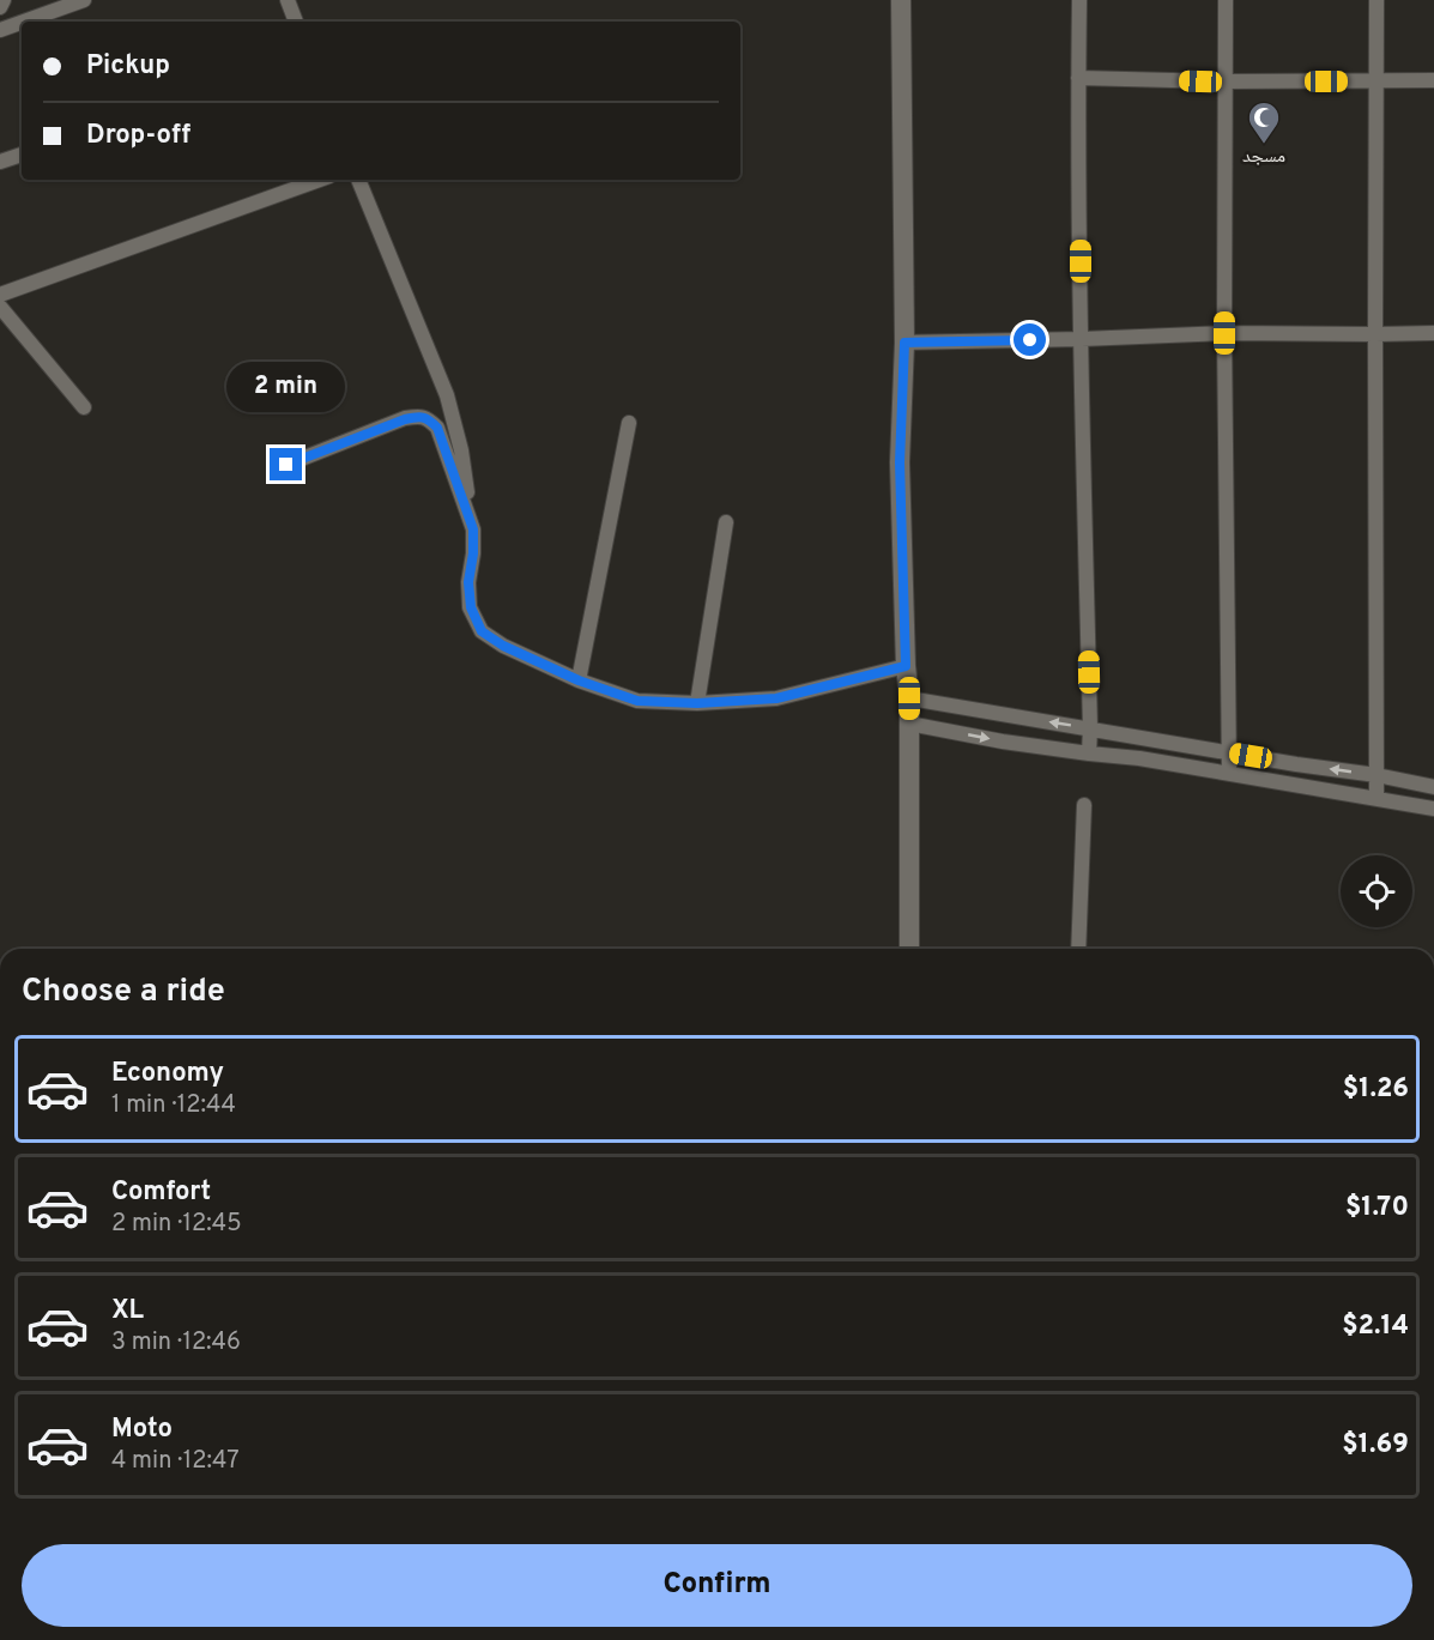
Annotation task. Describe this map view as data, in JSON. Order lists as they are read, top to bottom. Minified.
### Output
{"places":{"mosque":["مسجد"]},"page":{"banner":["Pickup","Drop-off"],"bubble":"2 min","heading":"Choose a ride","list":[{"name":"Economy","note":"1 min · 12:44","value":"$1.26"},{"name":"Comfort","note":"2 min · 12:45","value":"$1.70"},{"name":"XL","note":"3 min · 12:46","value":"$2.14"},{"name":"Moto","note":"4 min · 12:47","value":"$1.69"}],"buttons":"Confirm"}}
